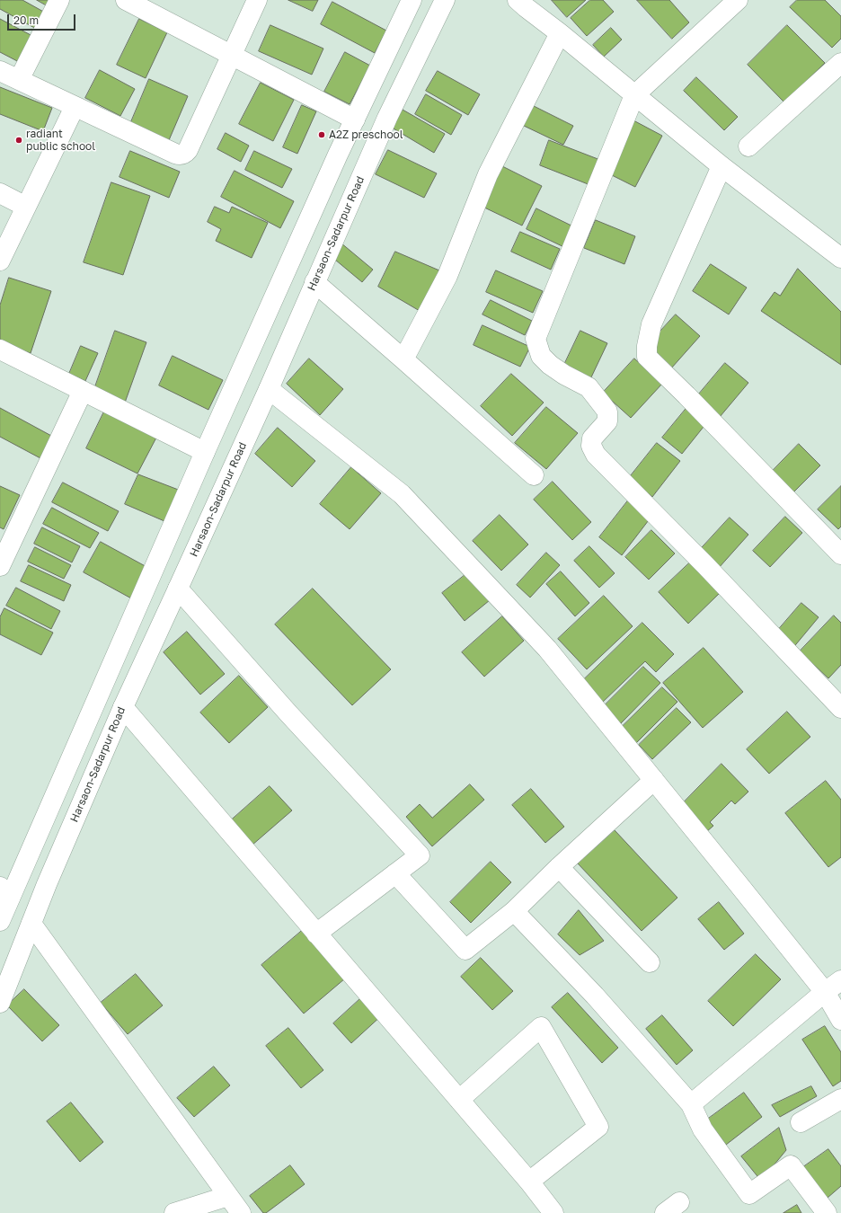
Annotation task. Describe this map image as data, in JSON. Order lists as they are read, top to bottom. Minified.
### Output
{"streets":{"street":["Harsaon-Sadarpur Road"]},"places":["A2Z preschool","radiant public school"],"scale_bar":"20 m"}
